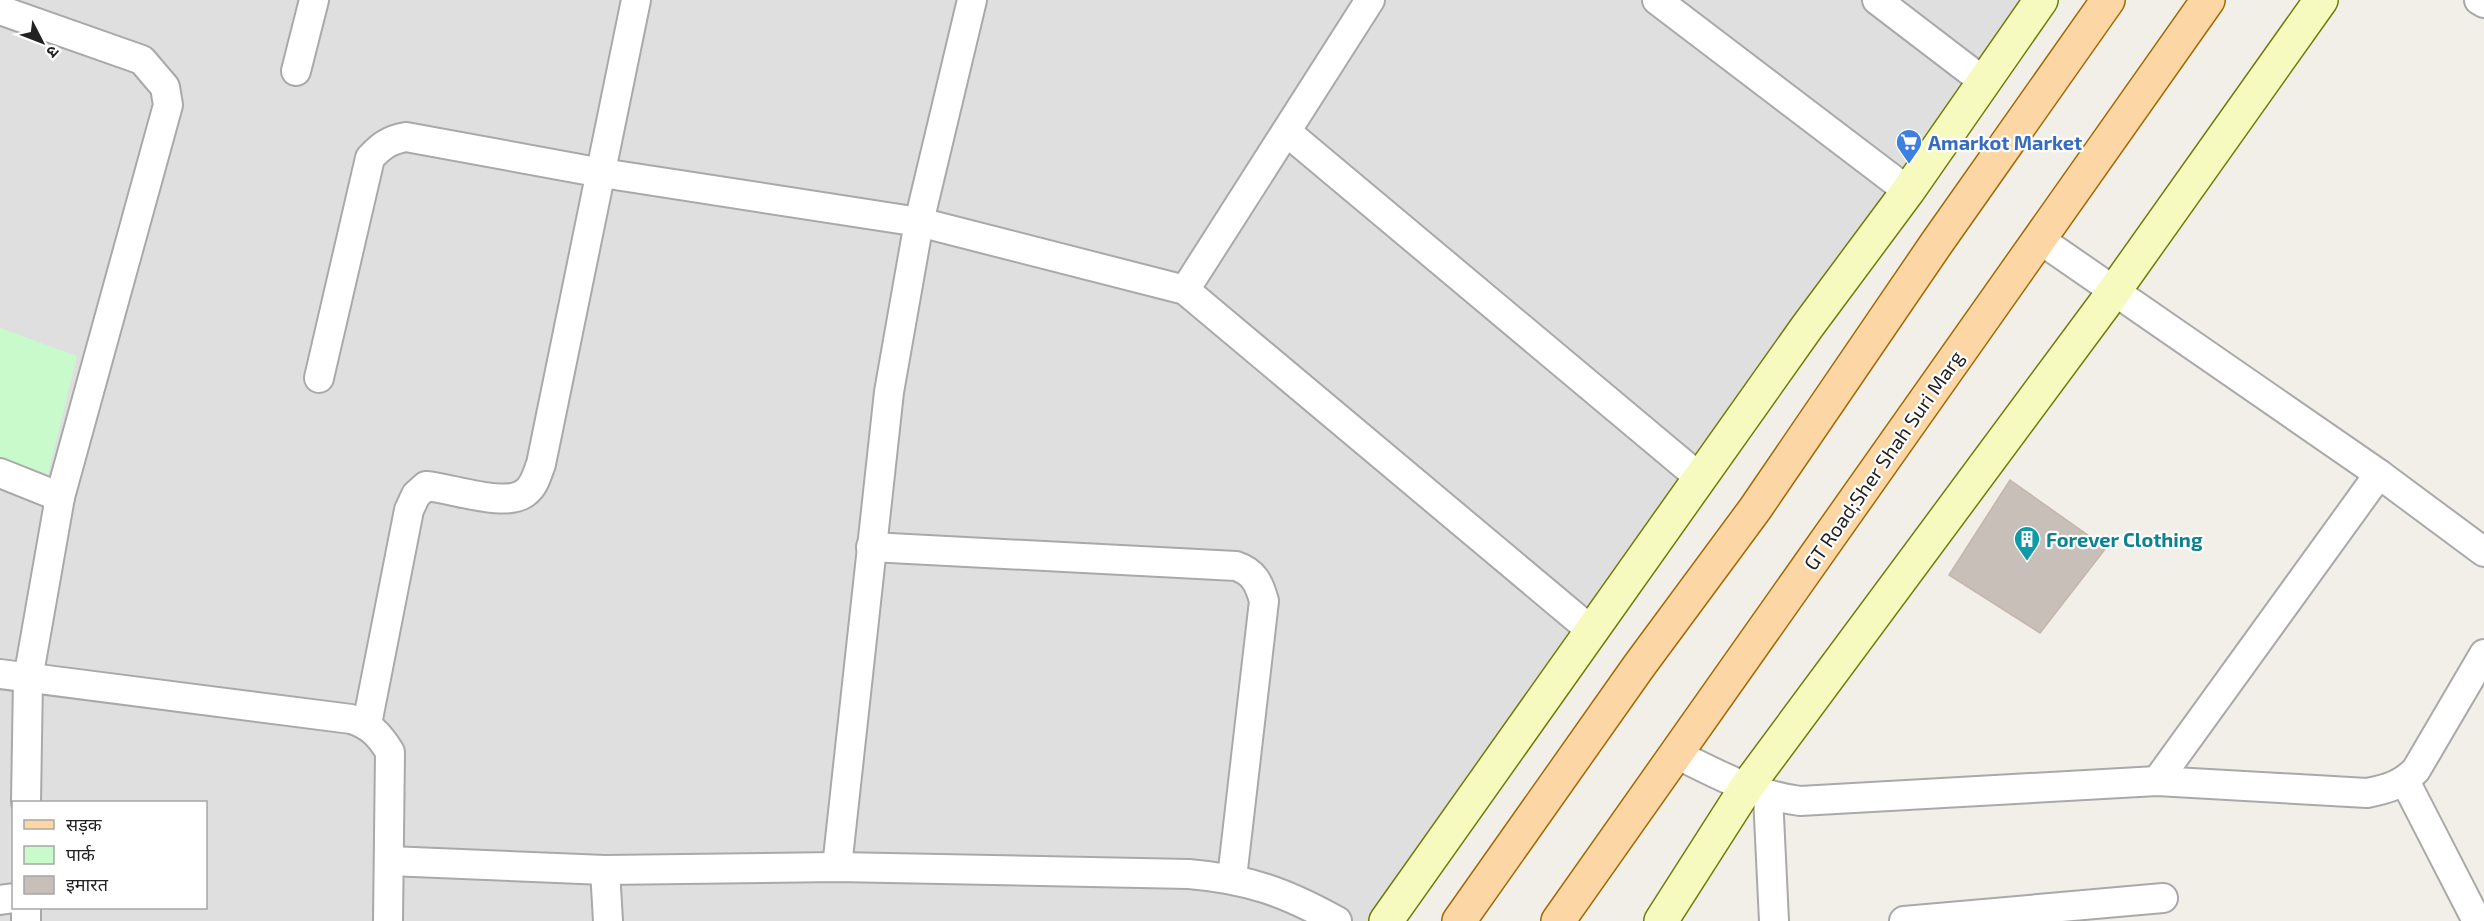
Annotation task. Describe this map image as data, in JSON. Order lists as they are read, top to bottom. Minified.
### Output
{"streets":{"main road":["GT Road;Sher Shah Suri Marg"]},"places":{"supermarket":["Amarkot Market"],"building":["Forever Clothing"]},"legend":["सड़क","पार्क","इमारत"],"north":"bottom right"}
